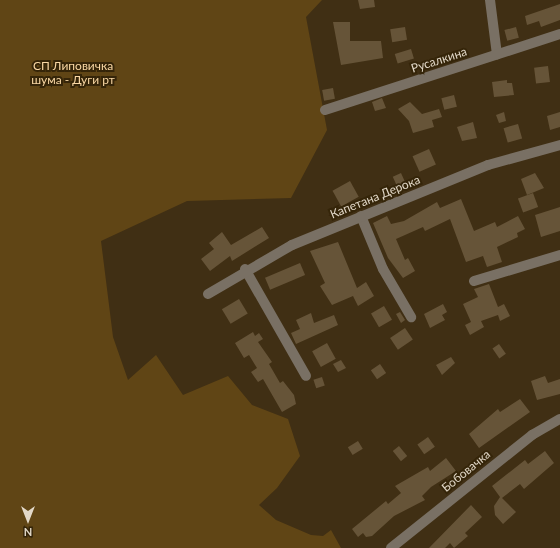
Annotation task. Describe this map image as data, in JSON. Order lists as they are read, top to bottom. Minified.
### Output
{"streets":{"street":["Русалкина","Капетана Дерока","Бобовачка"]},"parks":["СП Липовичка шума - Дуги рт"],"north":"bottom"}
